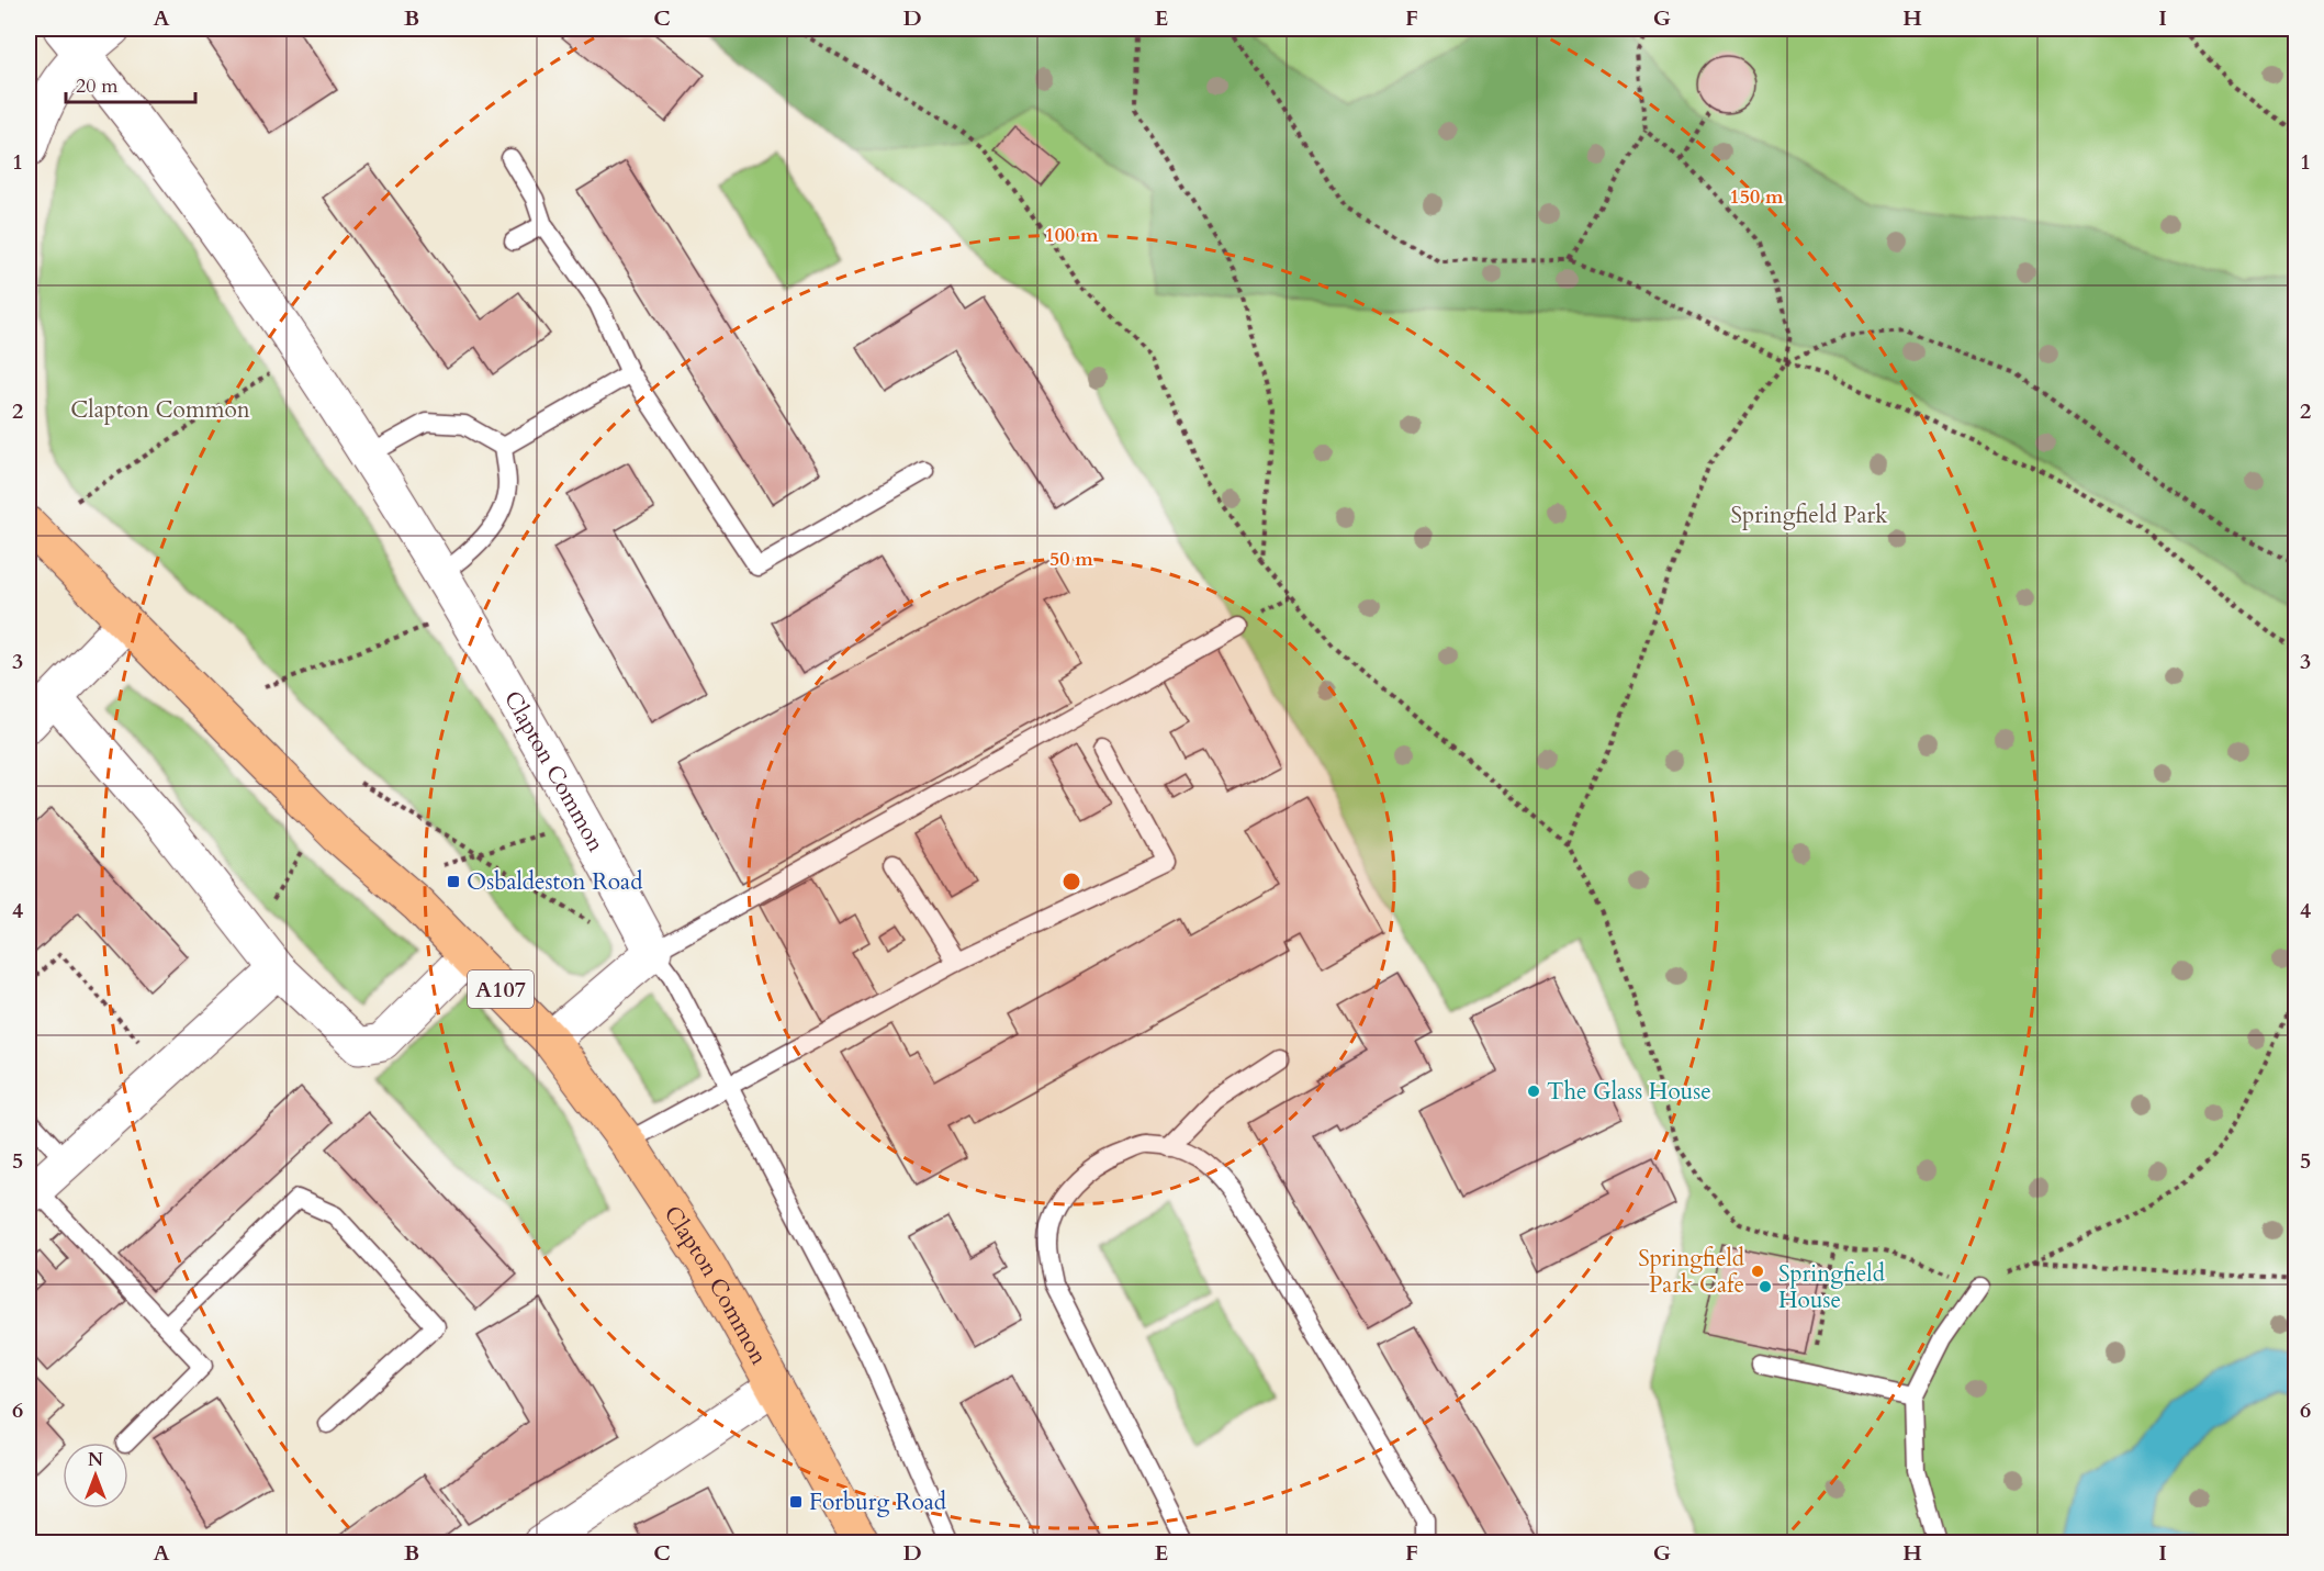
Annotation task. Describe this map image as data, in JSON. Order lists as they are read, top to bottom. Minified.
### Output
{"streets":{"highway":["Clapton Common","A107"]},"parks":["Clapton Common","Springfield Park"],"places":{"transit":["Osbaldeston Road","Forburg Road"],"other":["The Glass House","Springfield Park Cafe","Springfield House"]},"scale_bar":"20 m","north":"top","grid":{"columns":["A","B","C","D","E","F","G","H","I"],"rows":["1","2","3","4","5","6"]},"rings":["150 m","100 m","50 m"]}
